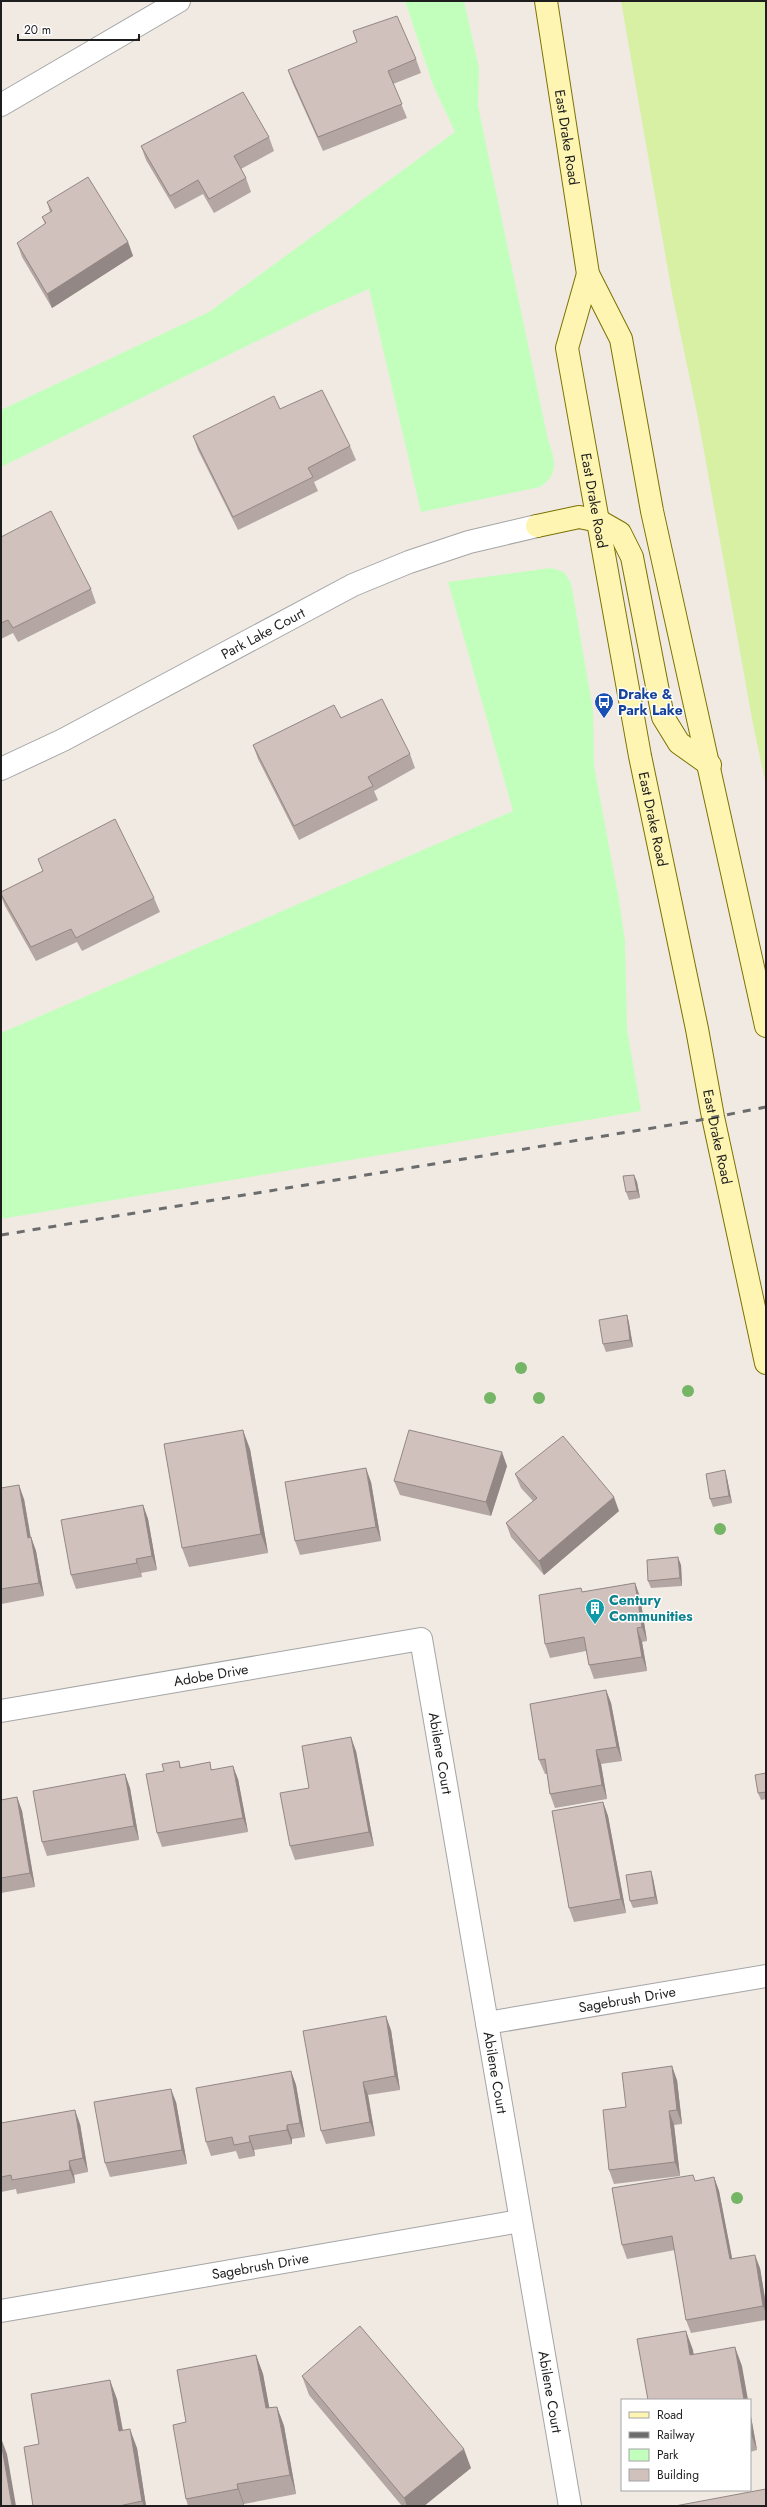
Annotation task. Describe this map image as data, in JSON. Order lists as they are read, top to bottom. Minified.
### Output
{"streets":{"main road":["East Drake Road"],"street":["Park Lake Court","Adobe Drive","Abilene Court","Sagebrush Drive"]},"crossings":[["Adobe Drive","Abilene Court"],["Abilene Court","Sagebrush Drive"]],"places":{"bus stop":["Drake & Park Lake"],"building":["Century Communities"]},"legend":["Road","Railway","Park","Building"],"scale_bar":"20 m"}
